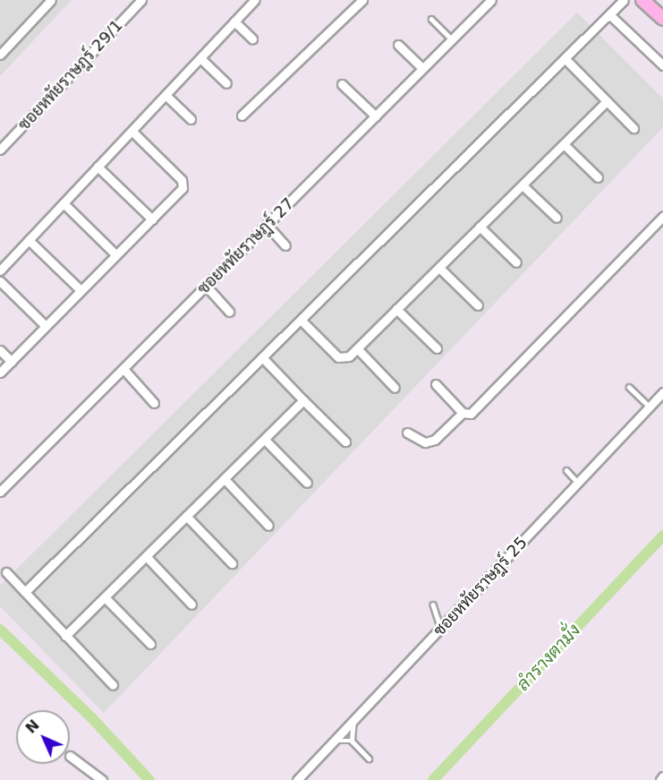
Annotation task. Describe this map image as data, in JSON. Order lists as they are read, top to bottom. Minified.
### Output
{"streets":{"street":["ซอยหทัยราษฎร์ 29/1","ซอยหทัยราษฎร์ 27","ซอยหทัยราษฎร์ 25"]},"water":["ลำรางตามั่ง"],"north":"top left"}
